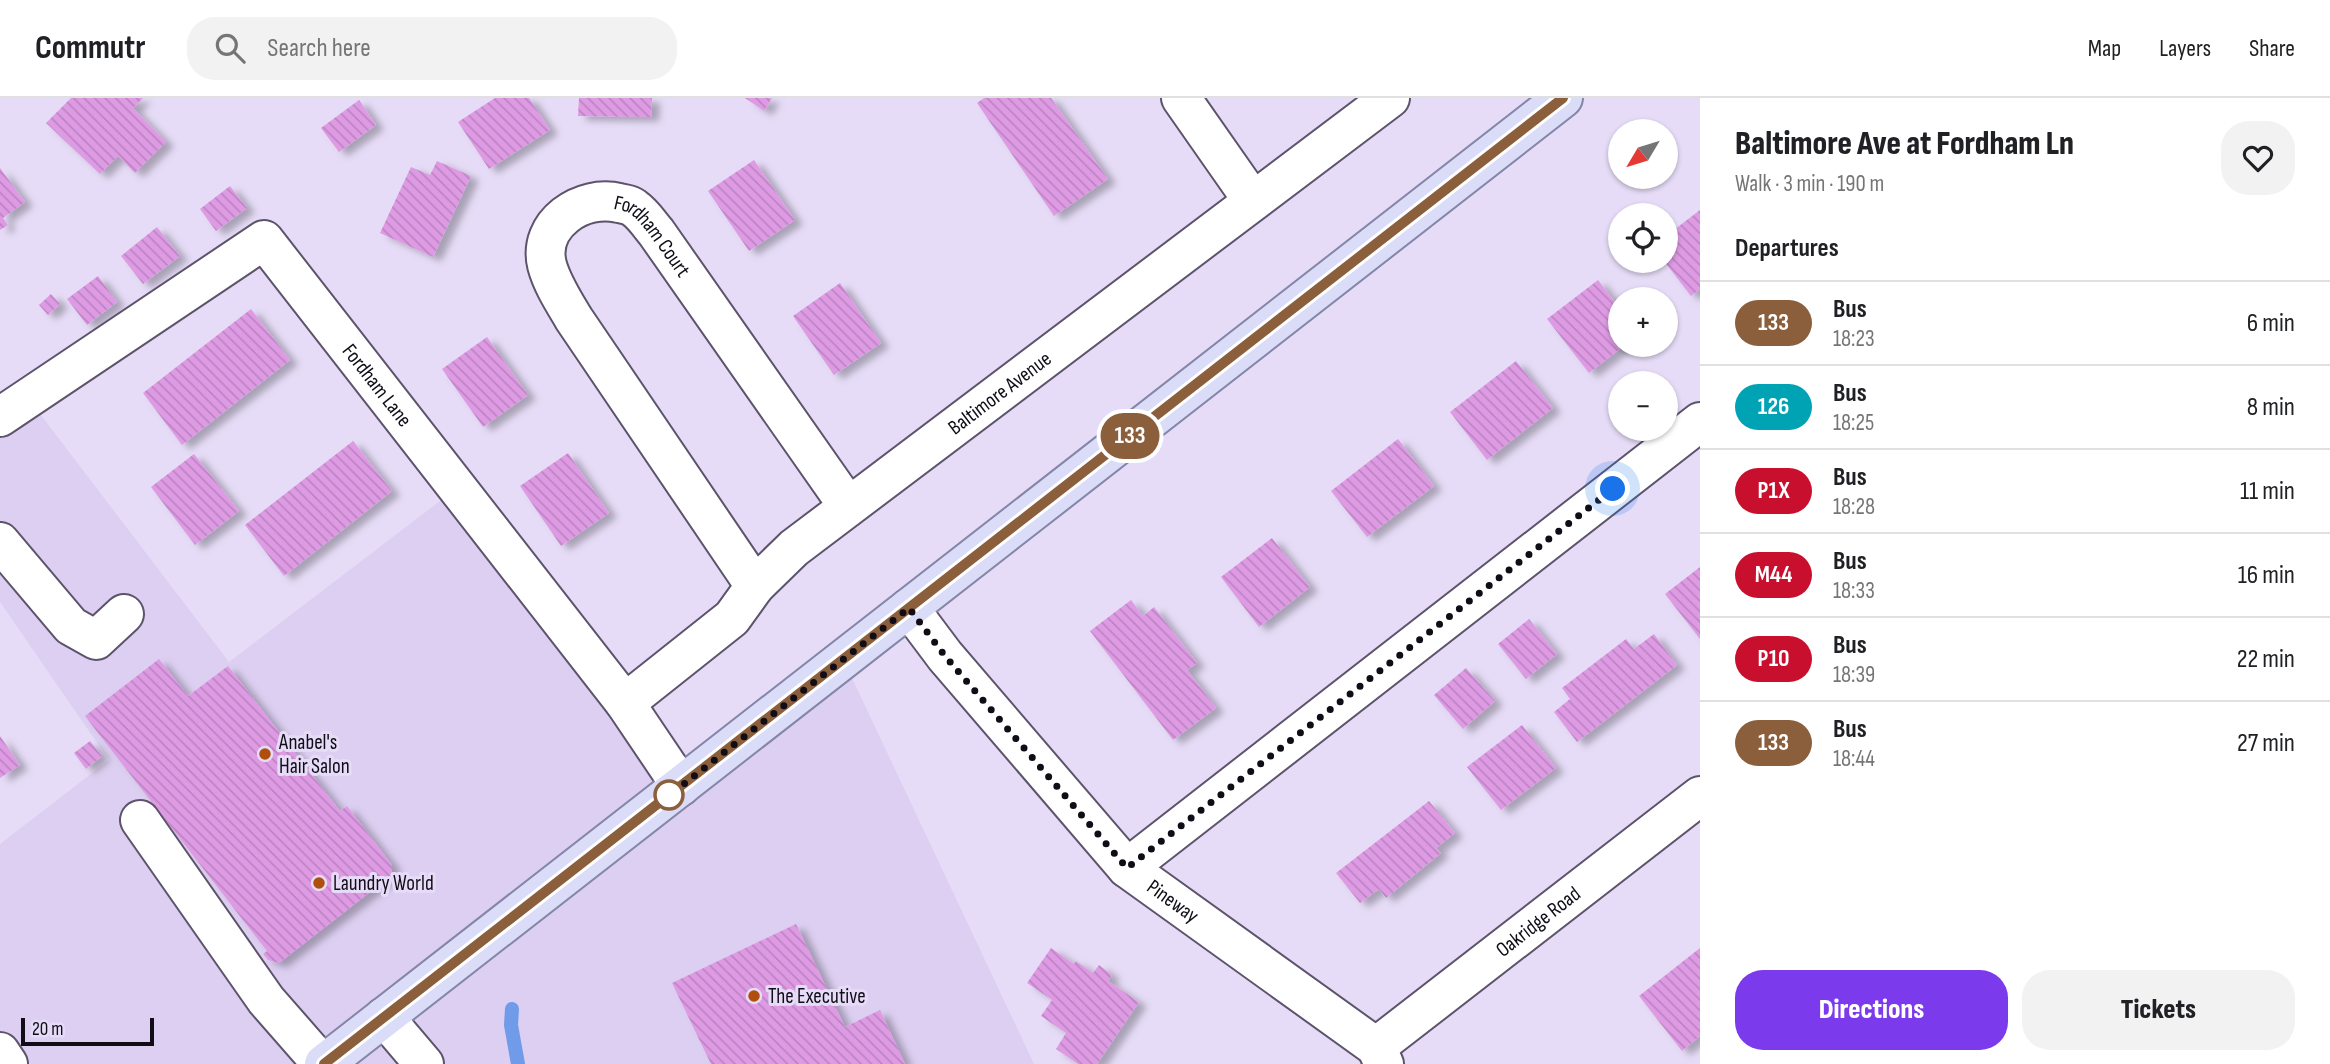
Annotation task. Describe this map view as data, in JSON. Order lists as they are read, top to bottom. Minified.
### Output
{"streets":{"street":["Fordham Court","Fordham Lane","Baltimore Avenue","Pineway","Oakridge Road"]},"crossings":[["Fordham Court","Baltimore Avenue"],["Fordham Lane","Baltimore Avenue"],["Pineway","Oakridge Road"]],"places":["Anabel's Hair Salon","Laundry World","The Executive"],"lines":["bus line 133"],"scale_bar":"20 m","north":"bottom left","page":{"header":"Commutr","search":"Search here","nav":["Map","Layers","Share"],"on_map":"133","heading":[["Baltimore Ave at Fordham Ln","Walk · 3 min · 190 m"],"Departures"],"map_buttons":["+","−"],"list":[{"mark":"133","name":"Bus","note":"18:23","value":"6 min"},{"mark":"126","name":"Bus","note":"18:25","value":"8 min"},{"mark":"P1X","name":"Bus","note":"18:28","value":"11 min"},{"mark":"M44","name":"Bus","note":"18:33","value":"16 min"},{"mark":"P10","name":"Bus","note":"18:39","value":"22 min"},{"mark":"133","name":"Bus","note":"18:44","value":"27 min"}],"buttons":["Directions","Tickets"],"scale":"20 m"}}
